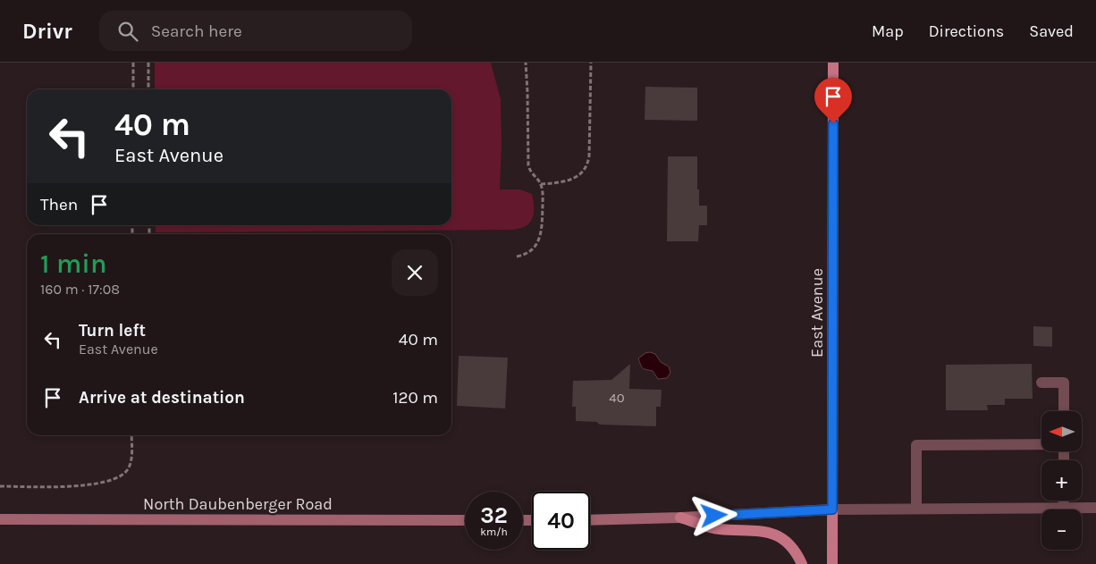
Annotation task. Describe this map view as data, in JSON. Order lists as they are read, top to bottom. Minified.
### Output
{"streets":{"main road":["East Avenue"],"street":["North Daubenberger Road"]},"house_numbers":["40"],"north":"left","page":{"header":"Drivr","search":"Search here","nav":["Map","Directions","Saved"],"turn":["40 m","East Avenue"],"then":"Then","heading":["1 min","160 m · 17:08"],"list":[{"name":"Turn left","note":"East Avenue","value":"40 m"},{"name":"Arrive at destination","value":"120 m"}],"map_buttons":["+","−"],"speed":"32 km/h","limit":"40"}}
